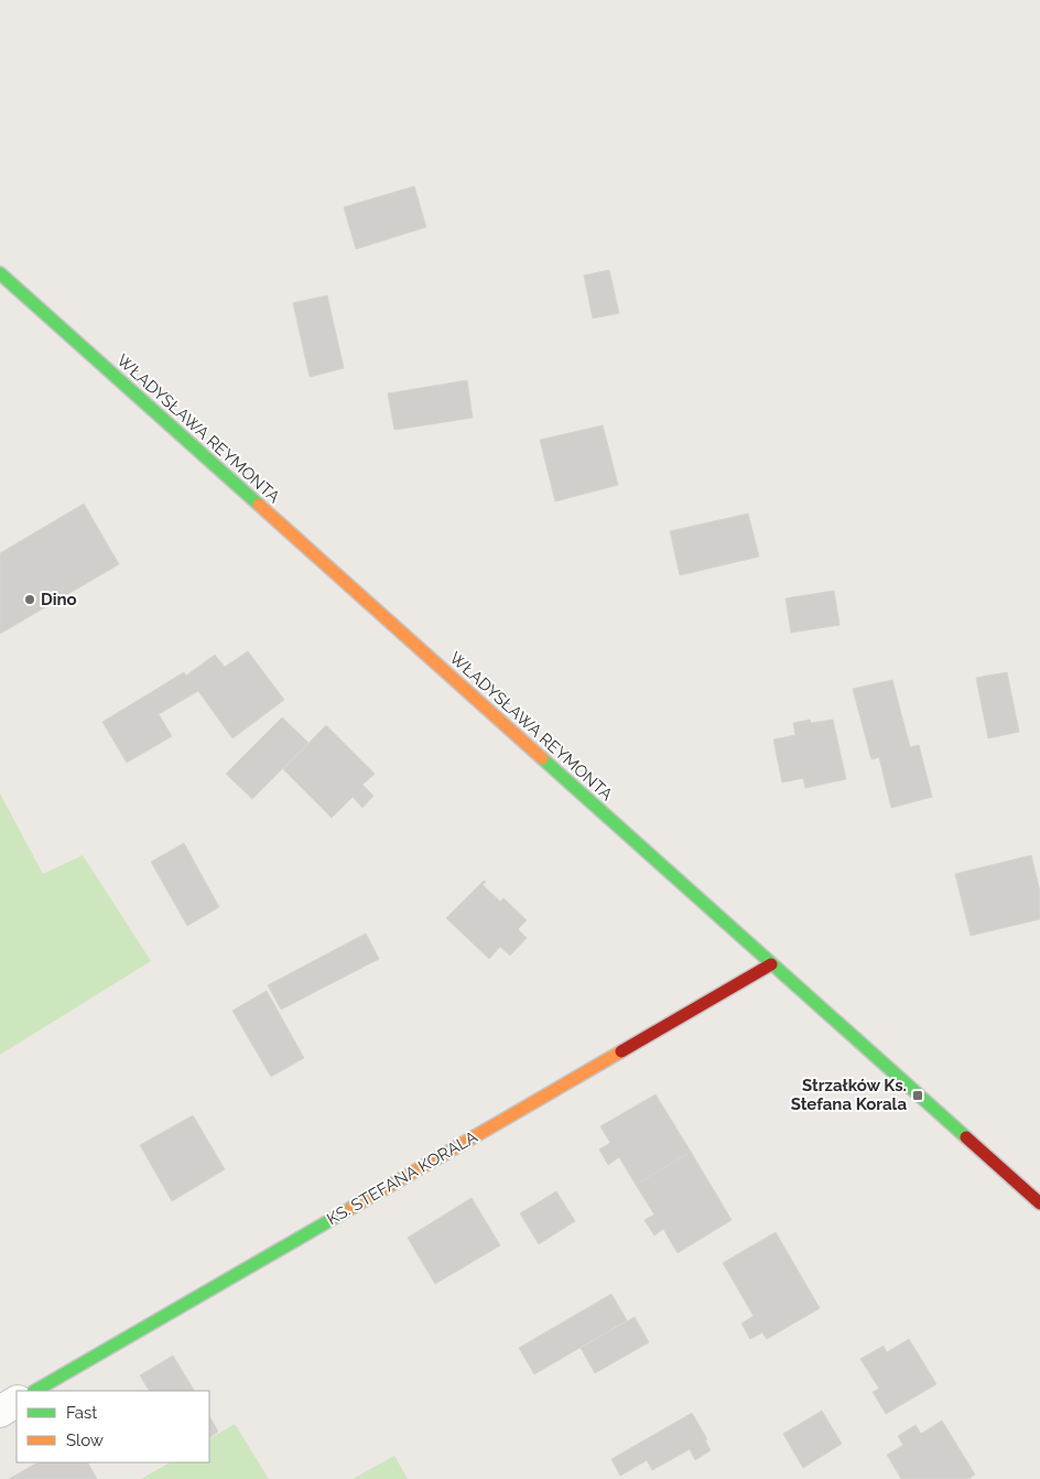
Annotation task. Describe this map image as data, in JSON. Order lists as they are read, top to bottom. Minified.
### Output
{"streets":{"street":["WŁADYSŁAWA REYMONTA","KS. STEFANA KORALA"]},"crossings":[["WŁADYSŁAWA REYMONTA","KS. STEFANA KORALA"]],"places":{"other":["Dino"],"transit":["Strzałków Ks. Stefana Korala"]},"legend":["Fast","Slow"]}
